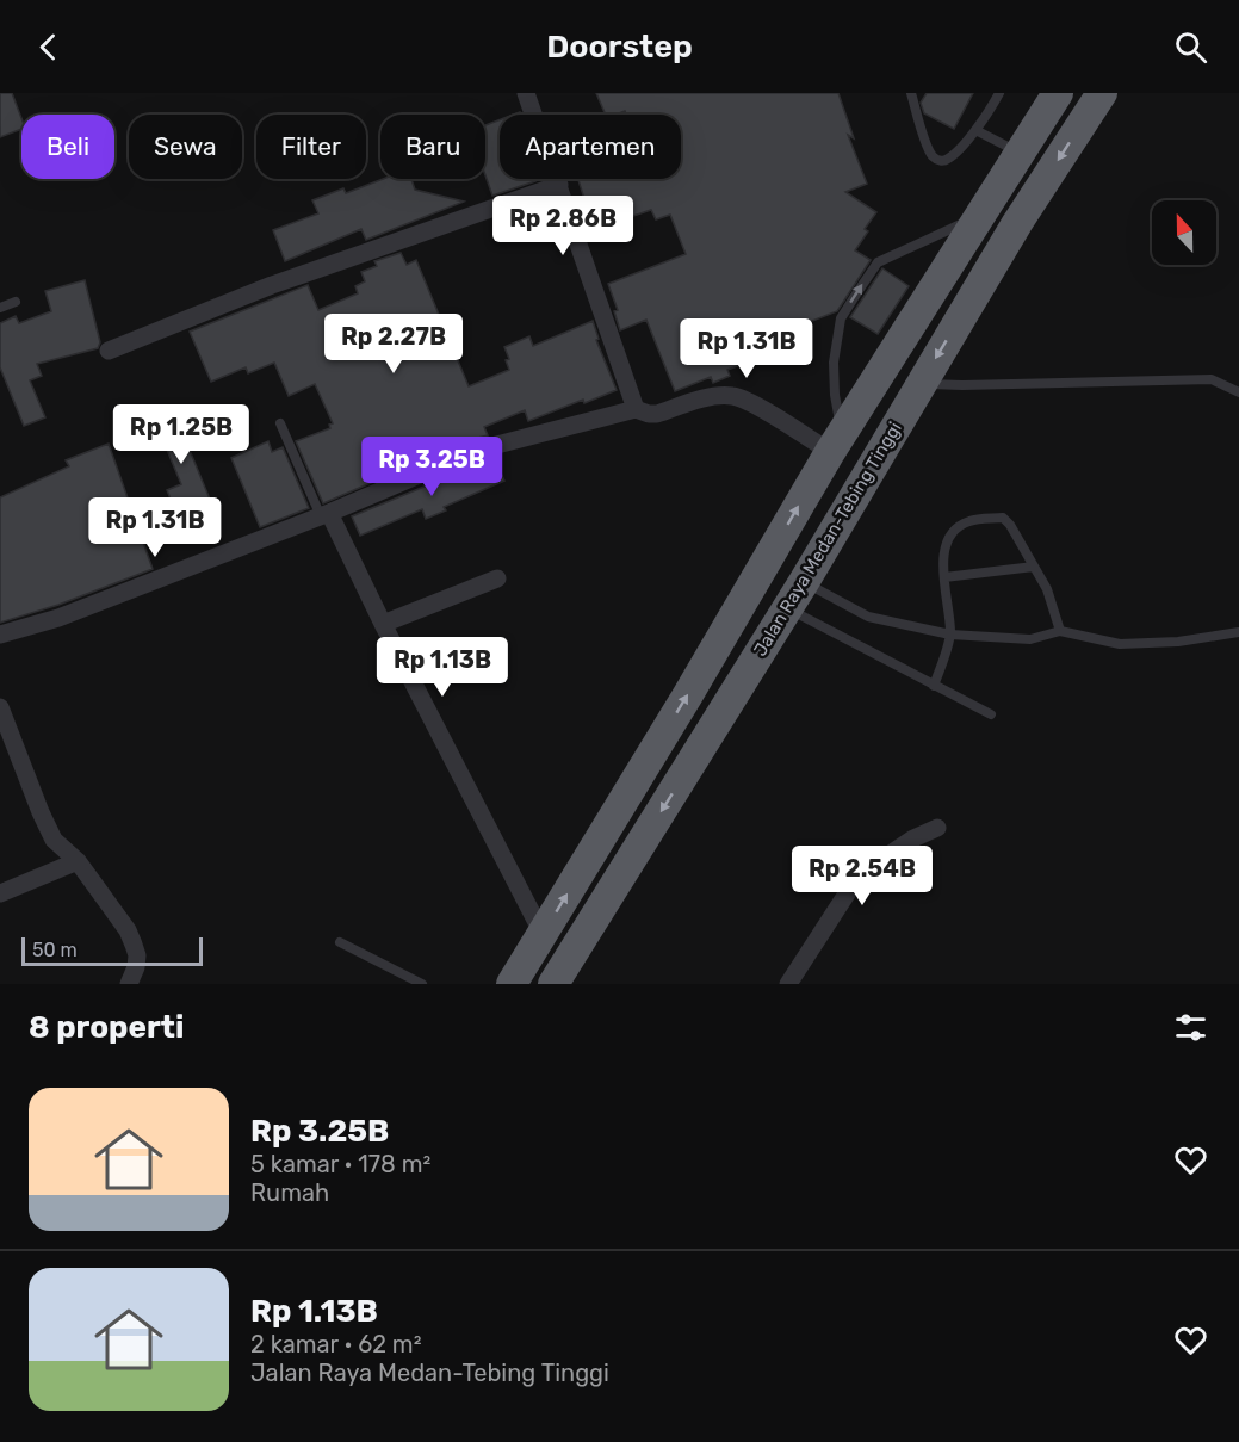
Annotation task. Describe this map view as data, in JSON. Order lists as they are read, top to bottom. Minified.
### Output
{"streets":{"highway":["Jalan Raya Medan-Tebing Tinggi"]},"scale_bar":"50 m","north":"top","page":{"header":"Doorstep","chip":["Beli","Sewa","Filter","Baru","Apartemen"],"price":["Rp 2.86B","Rp 2.27B","Rp 1.31B","Rp 1.25B","Rp 3.25B","Rp 1.31B","Rp 1.13B","Rp 2.54B"],"scale":"50 m","heading":"8 properti","list":[{"name":"Rp 3.25B","note":"5 kamar · 178 m² · Rumah"},{"name":"Rp 1.13B","note":"2 kamar · 62 m² · Jalan Raya Medan-Tebing Tinggi"}]}}
